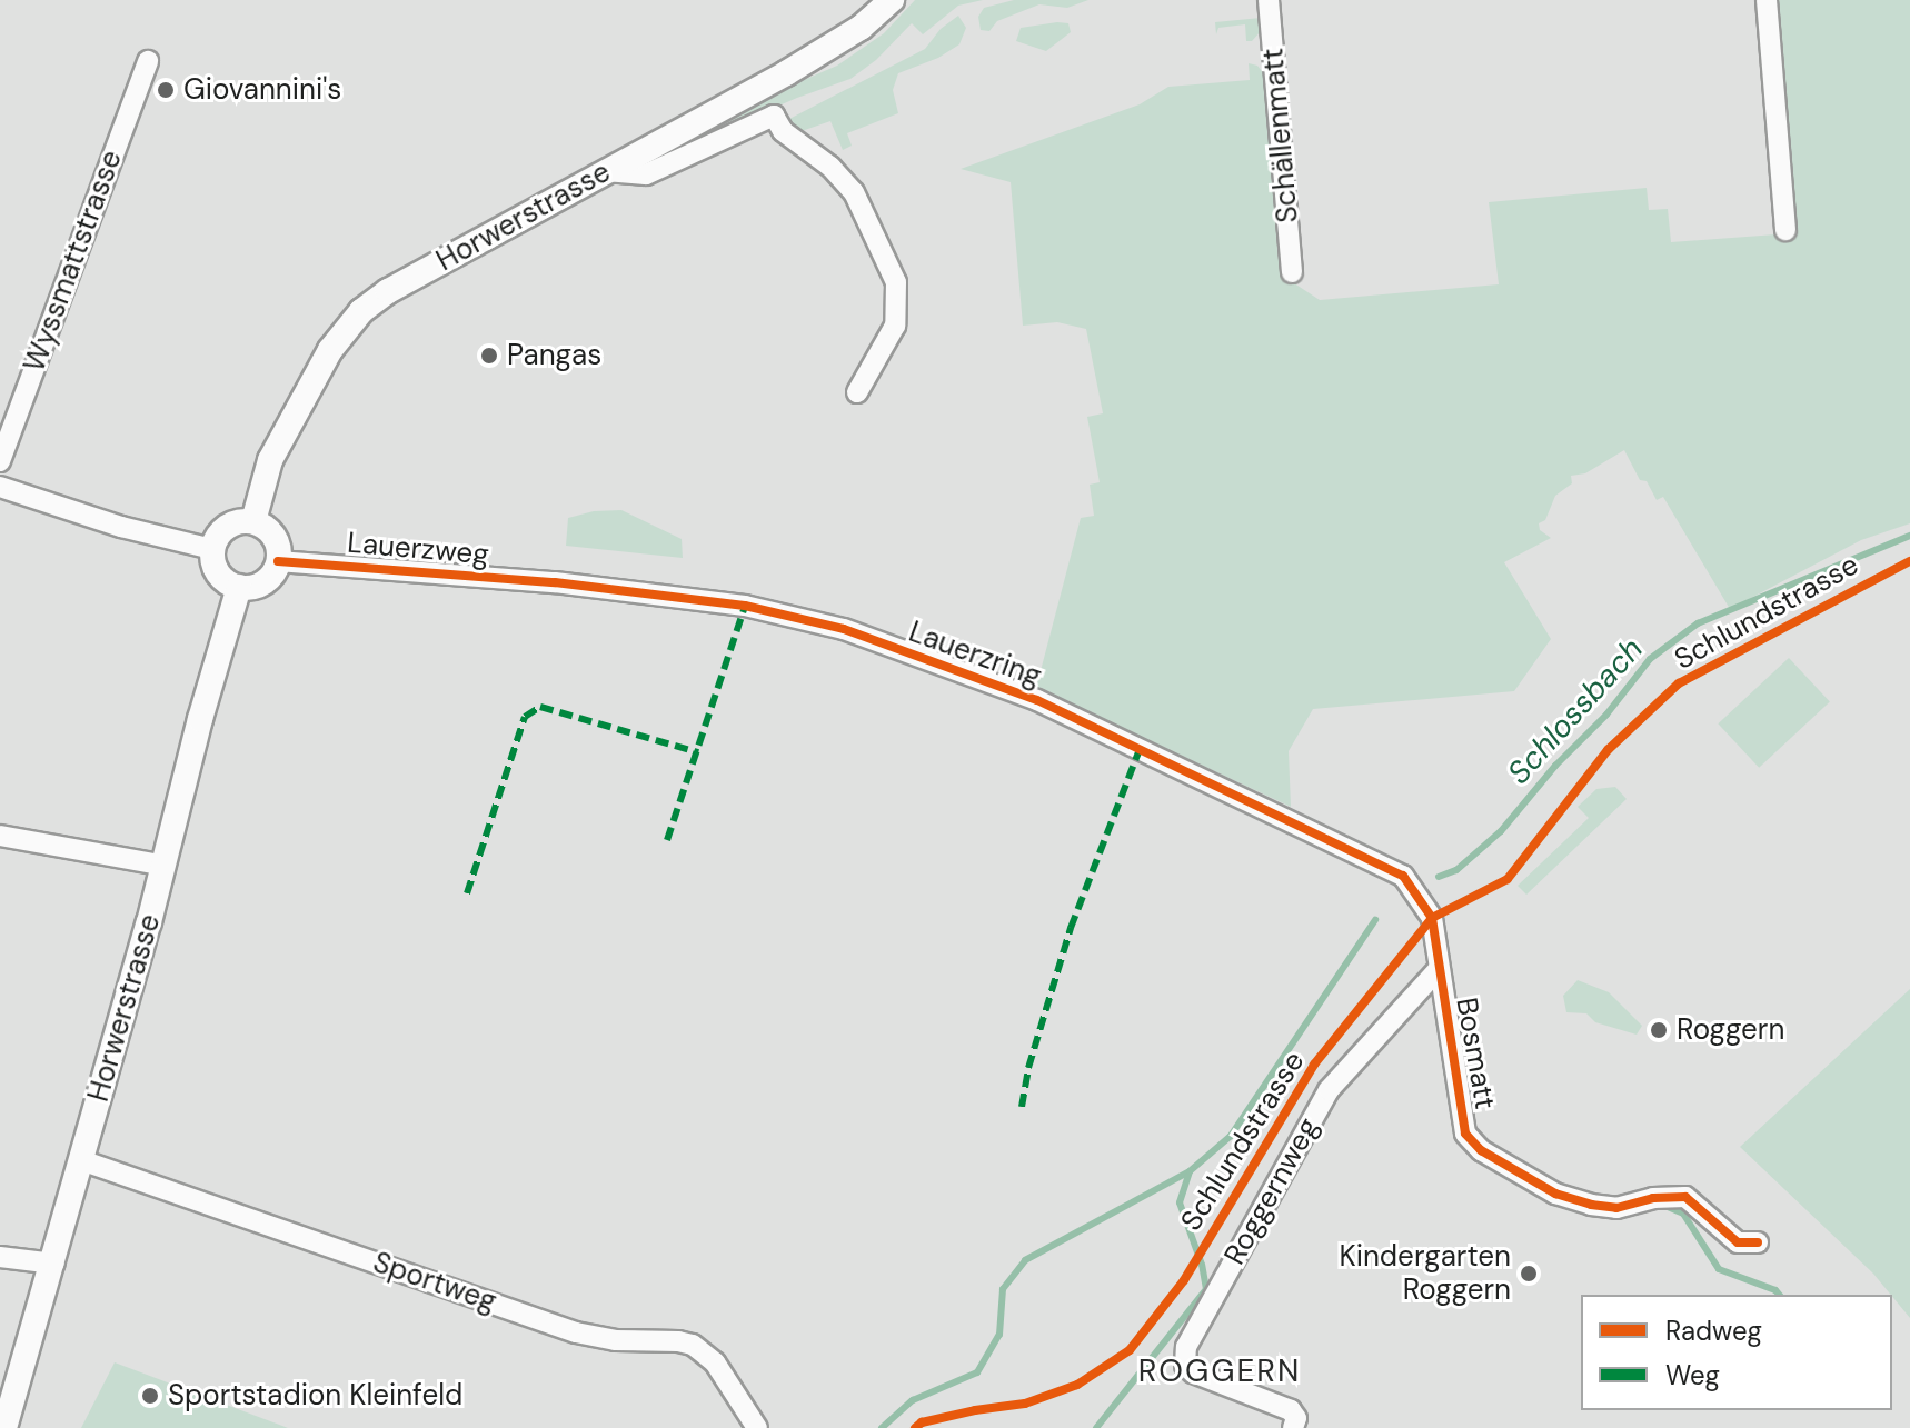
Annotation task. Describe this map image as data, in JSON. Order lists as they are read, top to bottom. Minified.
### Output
{"streets":{"street":["Schällenmatt","Horwerstrasse","Wyssmattstrasse","Lauerzweg","Lauerzring","Bosmatt","Roggernweg","Sportweg"],"cycle path":["Schlundstrasse"]},"crossings":[["Horwerstrasse","Lauerzweg"],["Horwerstrasse","Sportweg"],["Lauerzweg","Lauerzring"],["Lauerzring","Bosmatt"],["Lauerzring","Roggernweg"],["Bosmatt","Roggernweg"]],"districts":["ROGGERN"],"water":["Schlossbach"],"places":["Giovannini's","Pangas","Roggern","Kindergarten Roggern","Sportstadion Kleinfeld"],"legend":["Radweg","Weg"]}
